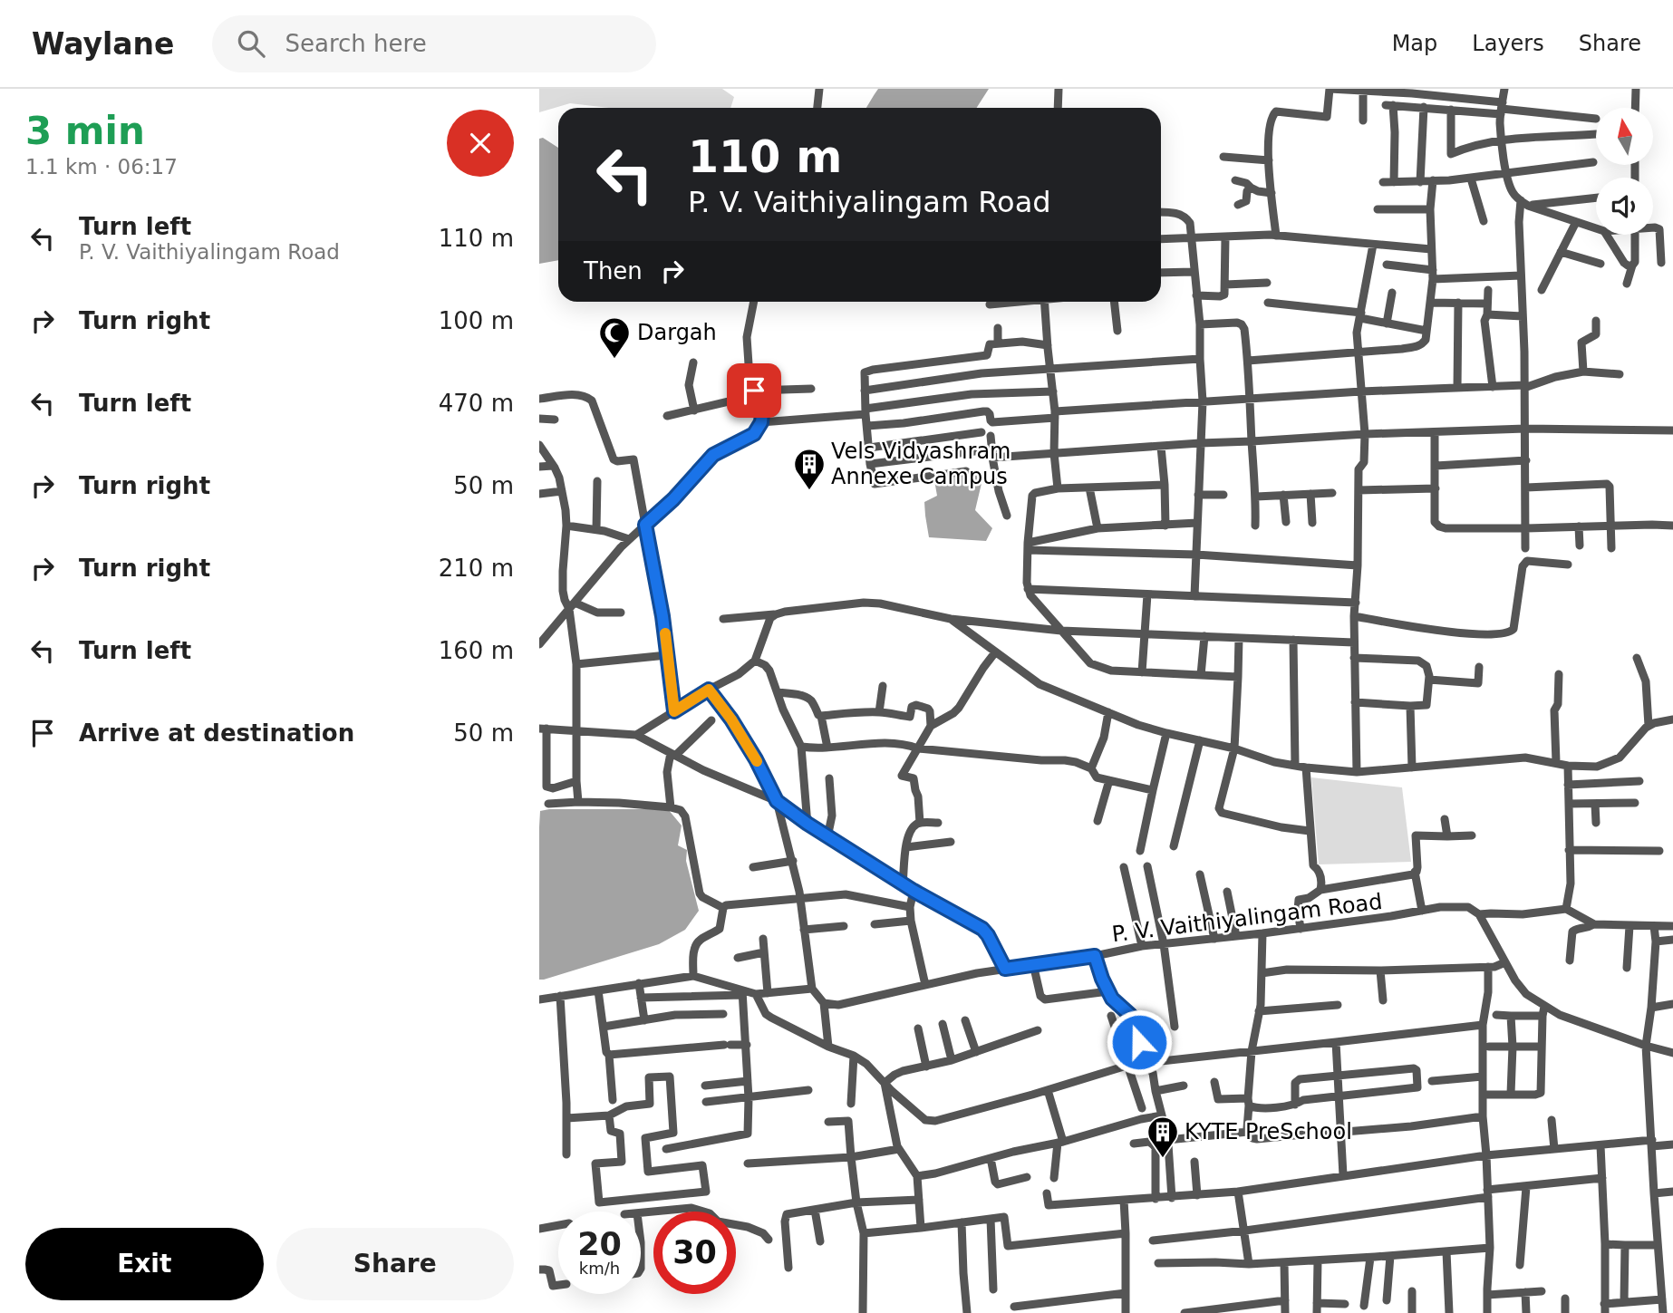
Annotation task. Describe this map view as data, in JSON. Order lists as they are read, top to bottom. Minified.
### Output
{"streets":{"street":["P. V. Vaithiyalingam Road"]},"places":{"mosque":["Dargah"],"building":["Vels Vidyashram Annexe Campus","KYTE PreSchool"]},"north":"top","page":{"header":"Waylane","search":"Search here","nav":["Map","Layers","Share"],"heading":["3 min","1.1 km · 06:17"],"turn":["110 m","P. V. Vaithiyalingam Road"],"list":[{"name":"Turn left","note":"P. V. Vaithiyalingam Road","value":"110 m"},{"name":"Turn right","value":"100 m"},{"name":"Turn left","value":"470 m"},{"name":"Turn right","value":"50 m"},{"name":"Turn right","value":"210 m"},{"name":"Turn left","value":"160 m"},{"name":"Arrive at destination","value":"50 m"}],"then":"Then","speed":"20 km/h","limit":"30","buttons":["Exit","Share"]}}
